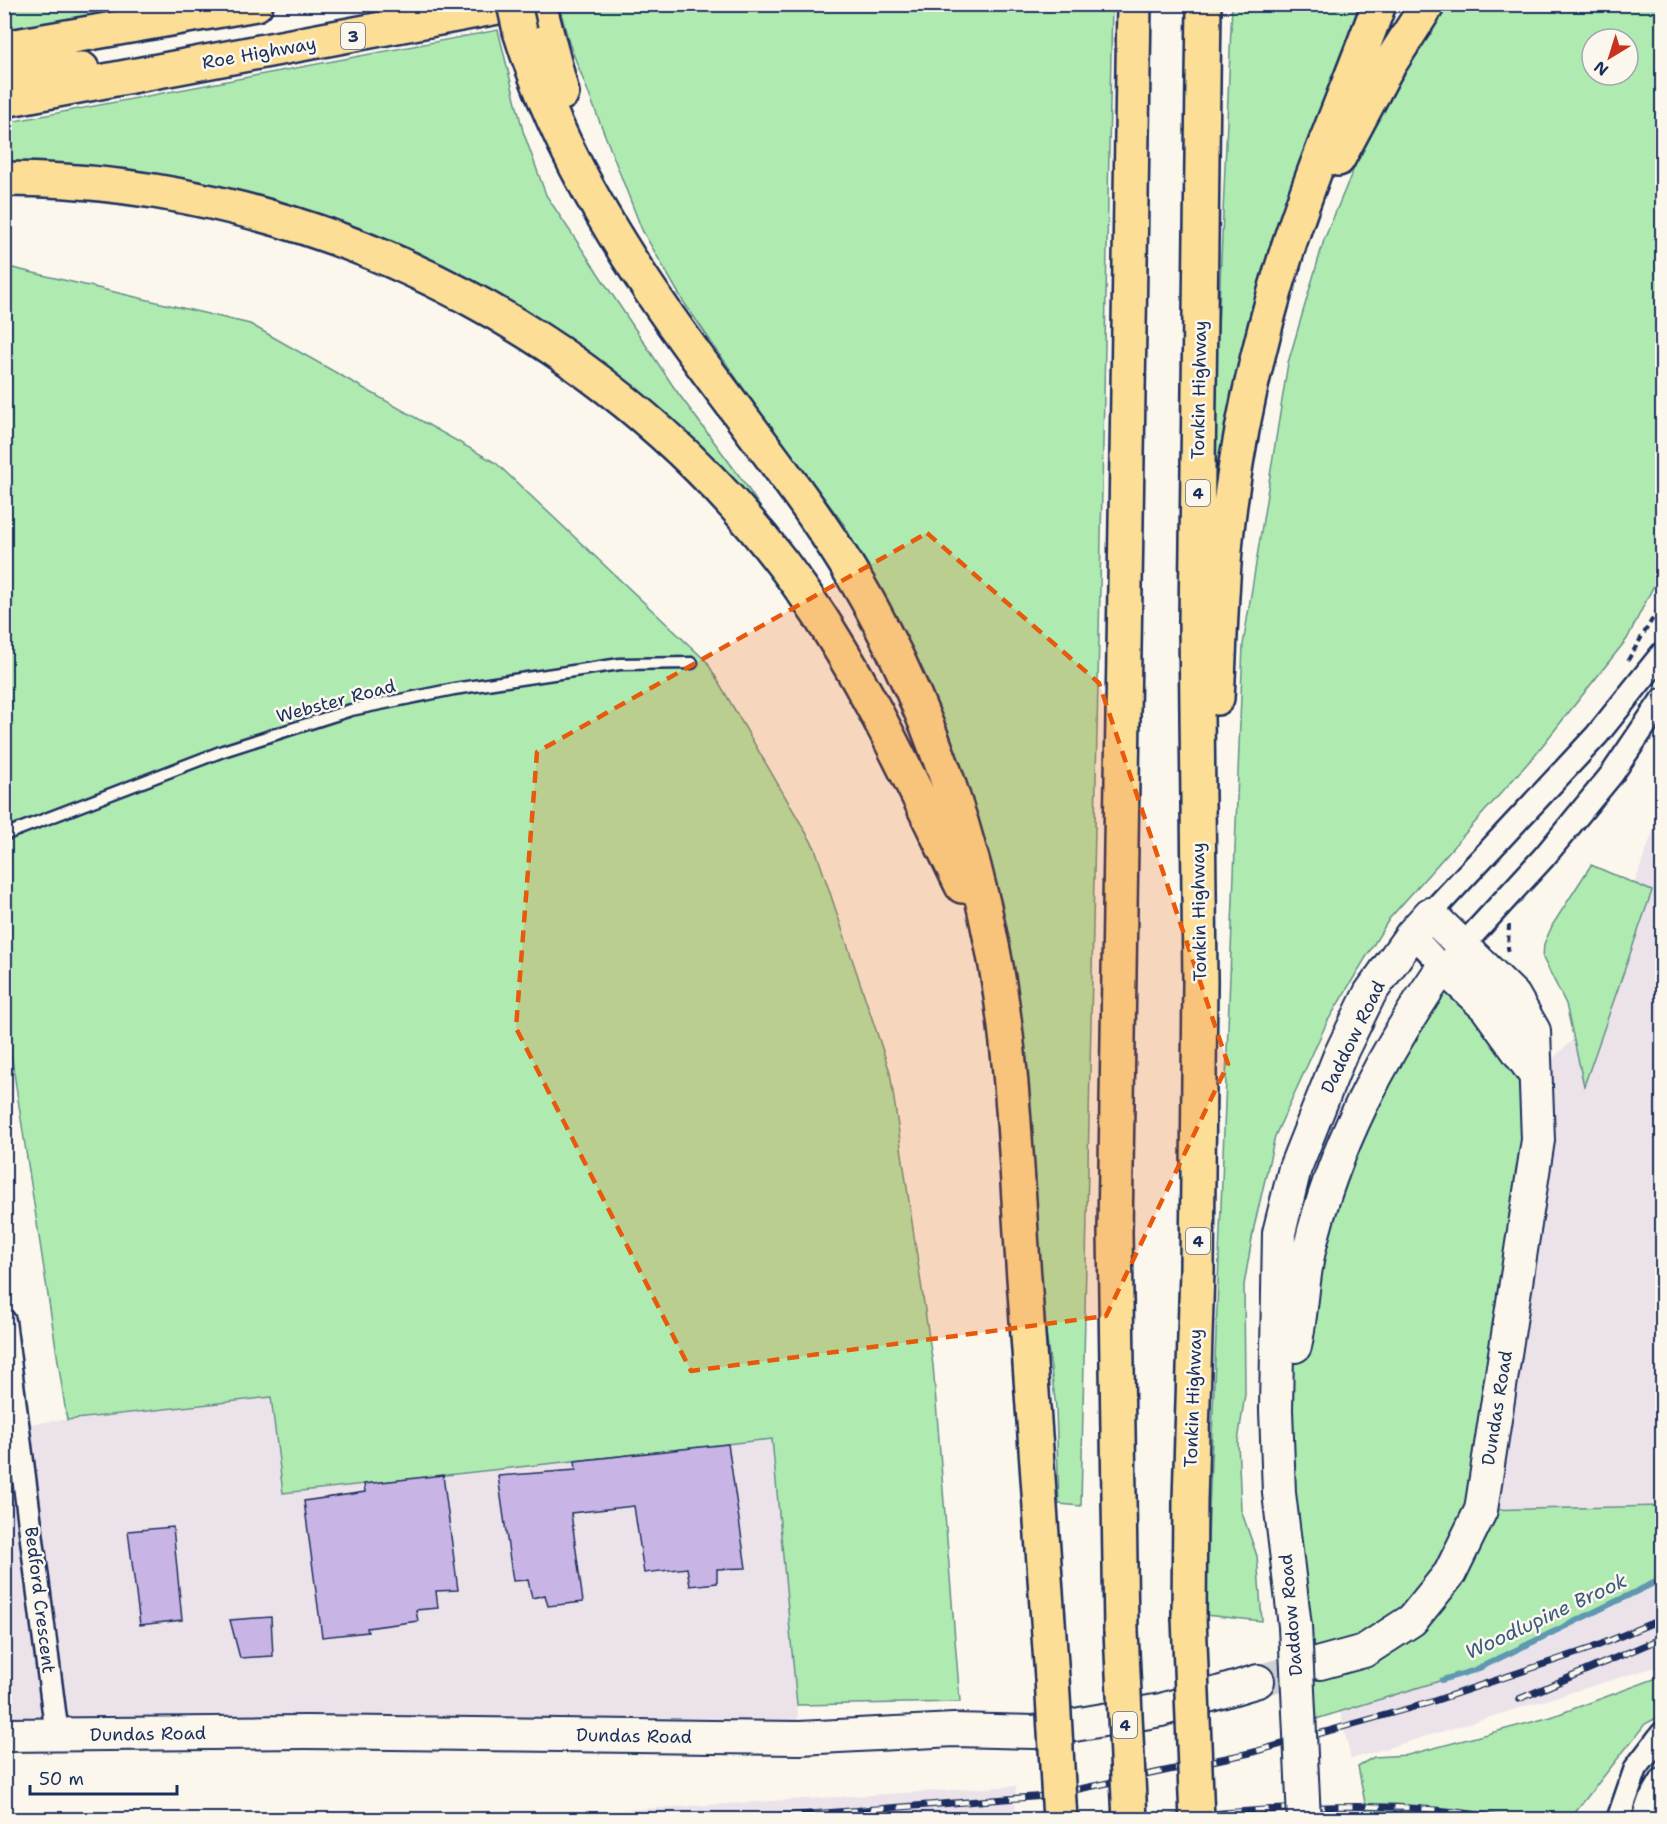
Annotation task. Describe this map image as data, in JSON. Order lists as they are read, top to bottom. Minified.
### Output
{"streets":{"highway":["3","Roe Highway","Tonkin Highway","4"],"main road":["Daddow Road","Dundas Road"],"street":["Bedford Crescent"],"lane":["Webster Road"]},"crossings":[["Daddow Road","Dundas Road"],["Dundas Road","Bedford Crescent"]],"water":["Woodlupine Brook"],"scale_bar":"50 m","north":"bottom left"}
